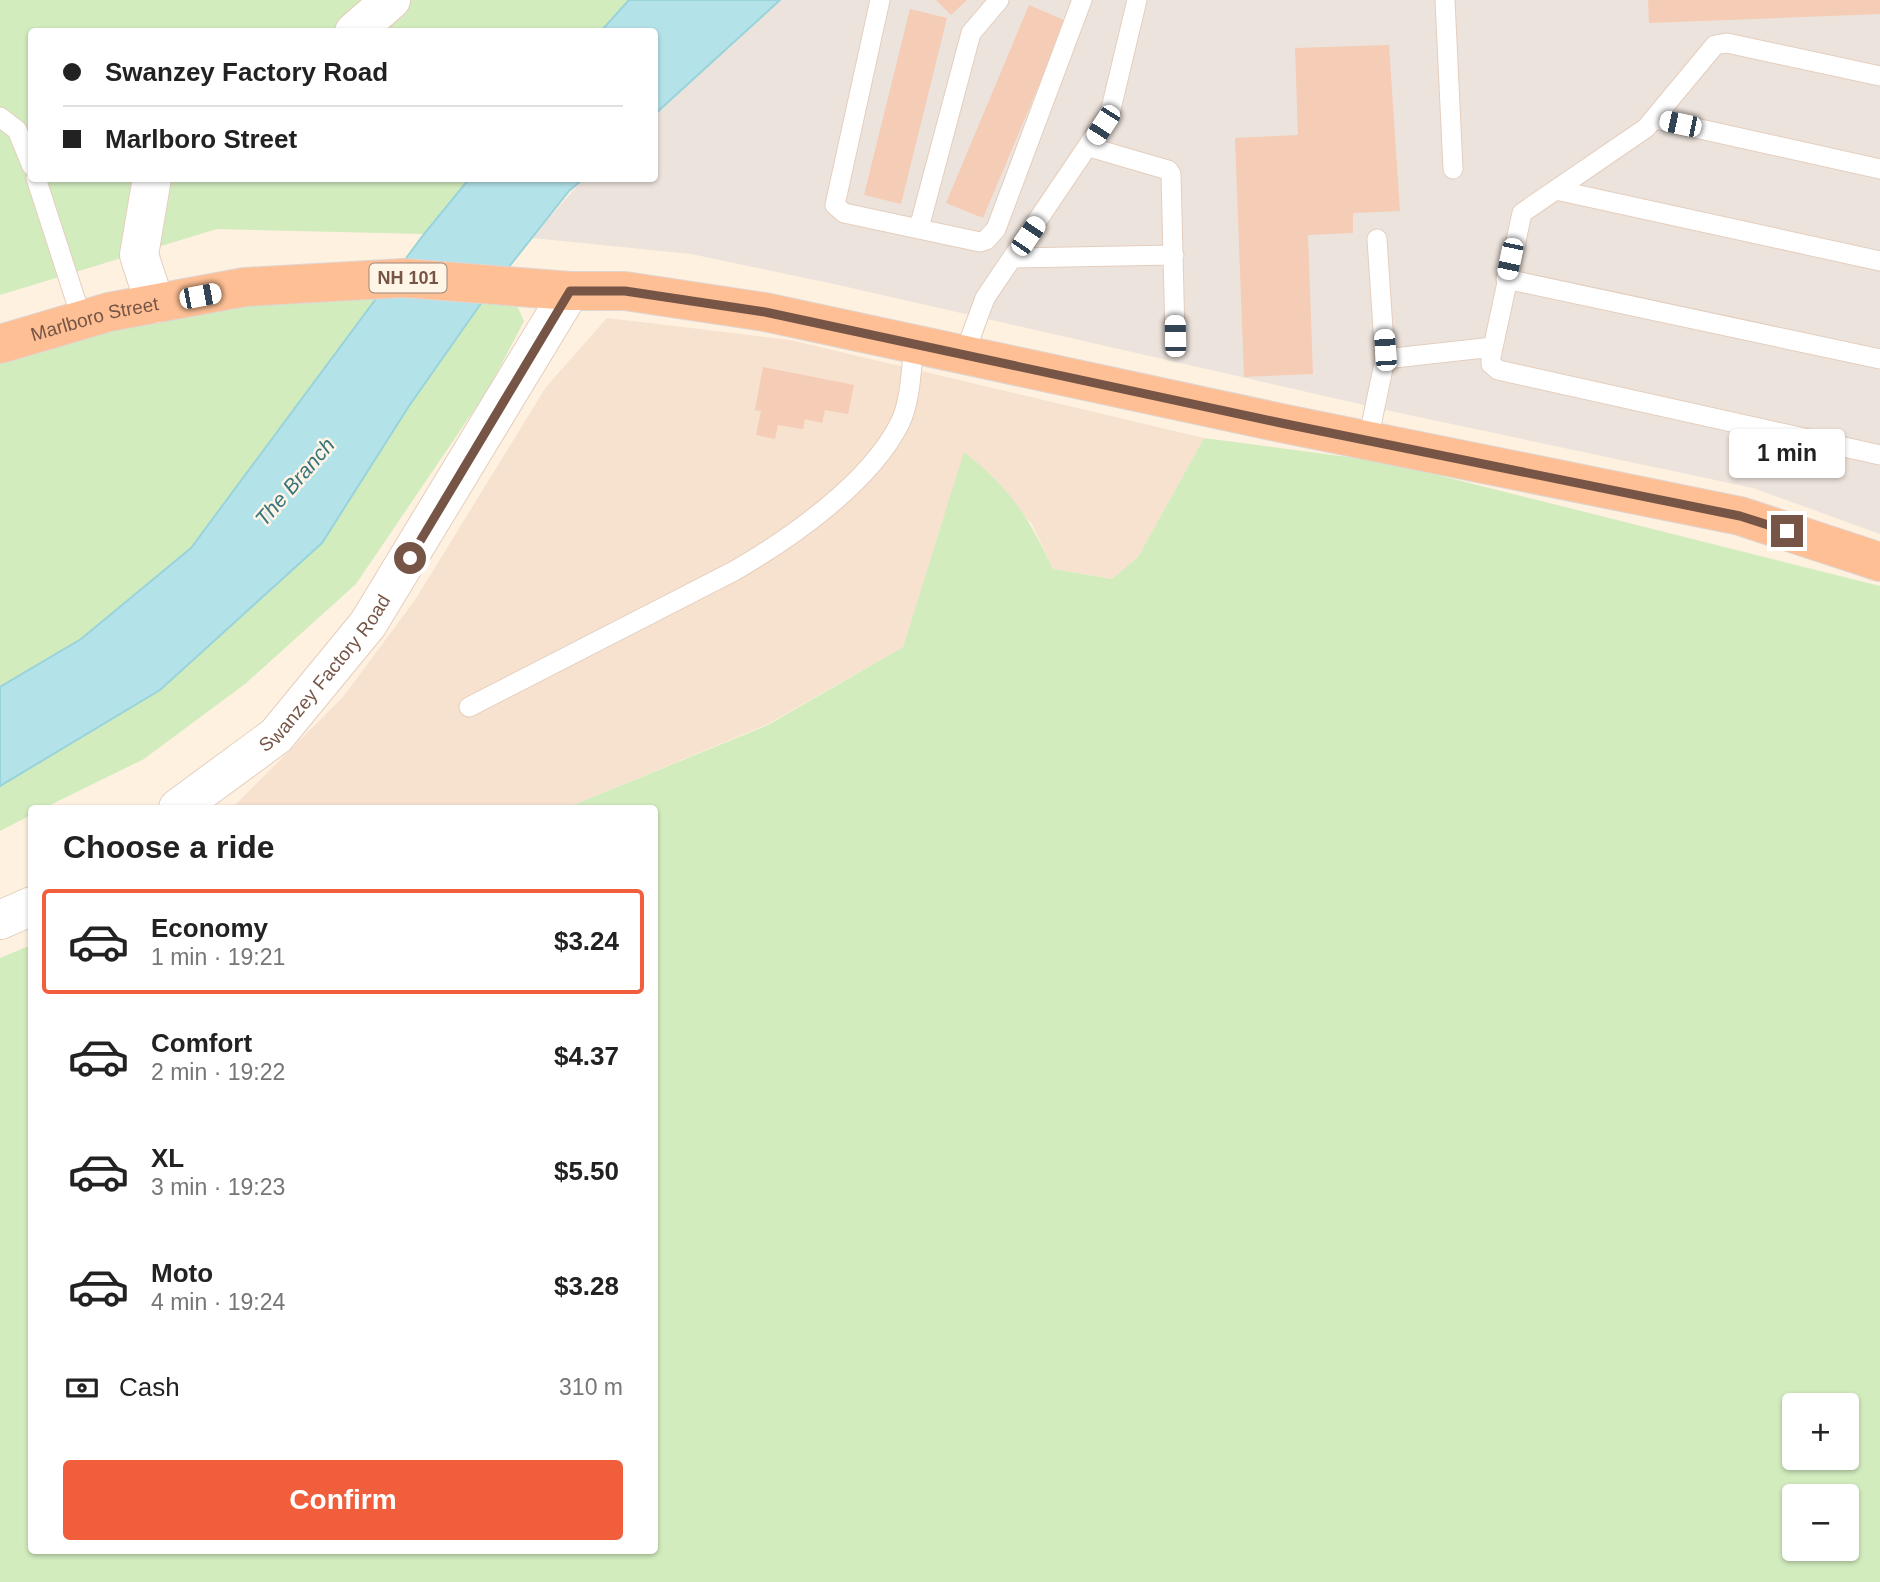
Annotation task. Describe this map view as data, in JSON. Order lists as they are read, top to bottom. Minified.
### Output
{"streets":{"highway":["NH 101","Marlboro Street"],"street":["Swanzey Factory Road"]},"crossings":[["Marlboro Street","Swanzey Factory Road"]],"water":["The Branch"],"page":{"banner":["Swanzey Factory Road","Marlboro Street"],"bubble":"1 min","heading":"Choose a ride","list":[{"name":"Economy","note":"1 min · 19:21","value":"$3.24"},{"name":"Comfort","note":"2 min · 19:22","value":"$4.37"},{"name":"XL","note":"3 min · 19:23","value":"$5.50"},{"name":"Moto","note":"4 min · 19:24","value":"$3.28"}],"pay":["Cash","310 m"],"map_buttons":["+","−"],"buttons":"Confirm"}}
